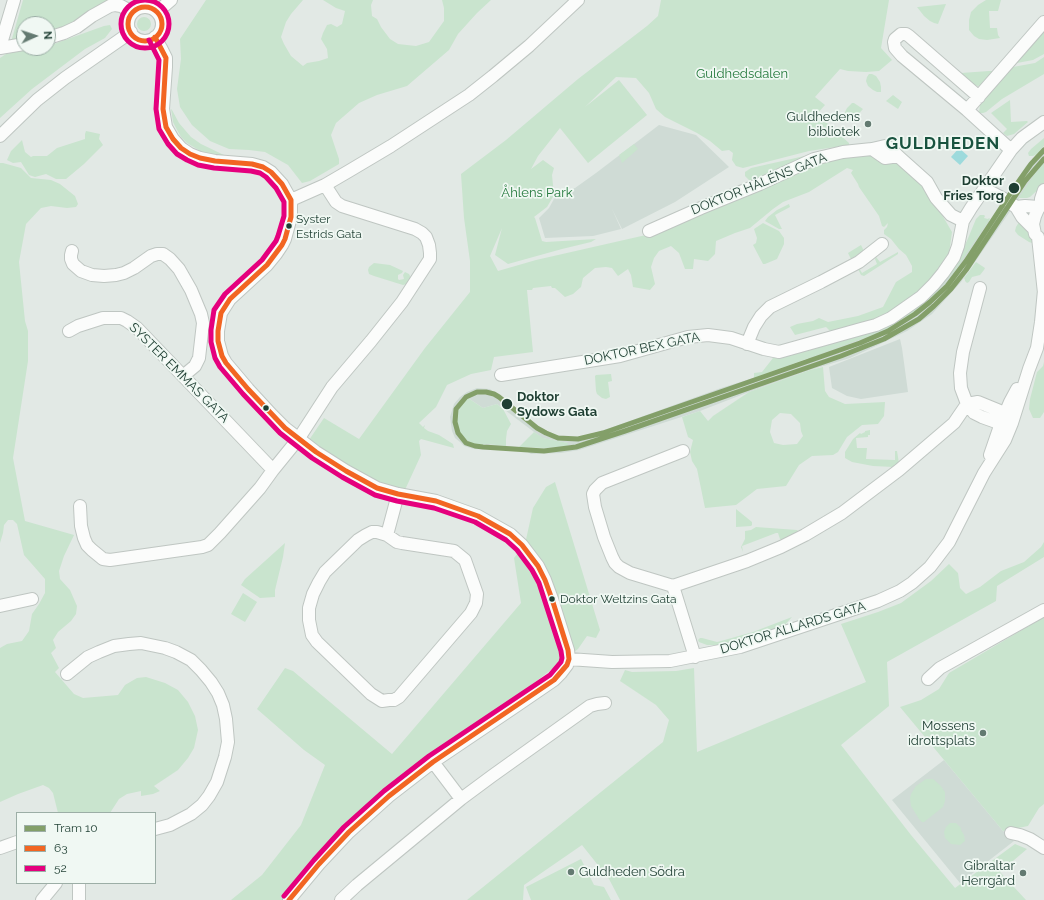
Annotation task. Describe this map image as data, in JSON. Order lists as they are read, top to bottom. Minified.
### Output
{"streets":{"street":["DOKTOR HÅLÉNS GATA","DOKTOR BEX GATA","SYSTER EMMAS GATA","DOKTOR ALLARDS GATA"]},"crossings":[["DOKTOR HÅLÉNS GATA","DOKTOR BEX GATA"]],"districts":["GULDHEDEN"],"parks":["Guldhedsdalen","Åhlens Park"],"places":["Guldhedens bibliotek","Doktor Fries Torg","Syster Estrids Gata","Doktor Sydows Gata","Doktor Weltzins Gata","Mossens idrottsplats","Guldheden Södra","Gibraltar Herrgård"],"lines":["transit line 52","transit line 63","tram line 10"],"legend":["Tram 10","63","52"],"north":"right"}
